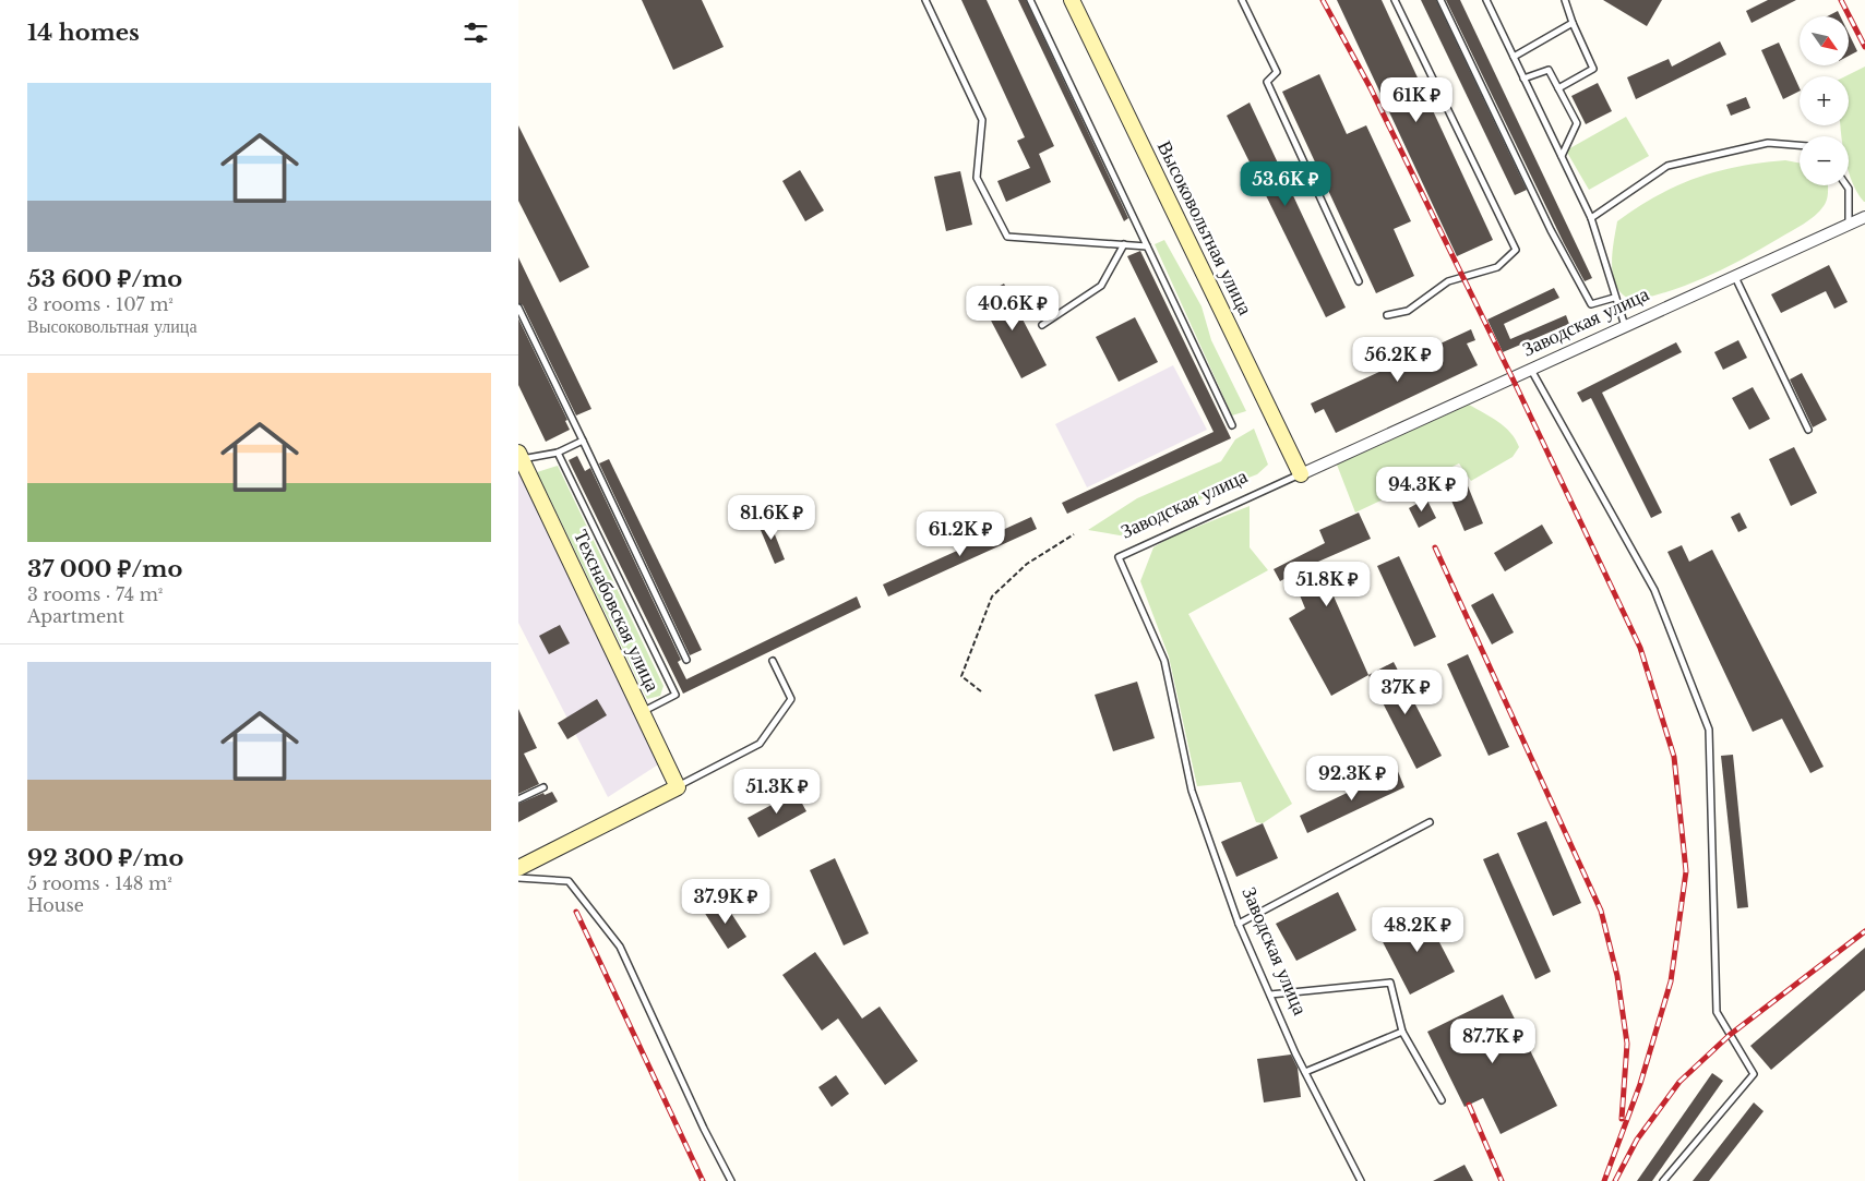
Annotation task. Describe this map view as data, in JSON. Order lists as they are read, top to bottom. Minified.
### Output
{"streets":{"street":["Высоковольтная улица","Заводская улица","Техснабовская улица"]},"crossings":[["Высоковольтная улица","Заводская улица"]],"north":"bottom right","page":{"heading":"14 homes","map_buttons":["+","−"],"list":[{"name":"53 600 ₽/mo","note":"3 rooms · 107 m² · Высоковольтная улица"},{"name":"37 000 ₽/mo","note":"3 rooms · 74 m² · Apartment"},{"name":"92 300 ₽/mo","note":"5 rooms · 148 m² · House"}],"price":["61K ₽","53.6K ₽","40.6K ₽","56.2K ₽","94.3K ₽","81.6K ₽","61.2K ₽","51.8K ₽","37K ₽","92.3K ₽","51.3K ₽","37.9K ₽","48.2K ₽","87.7K ₽"]}}
